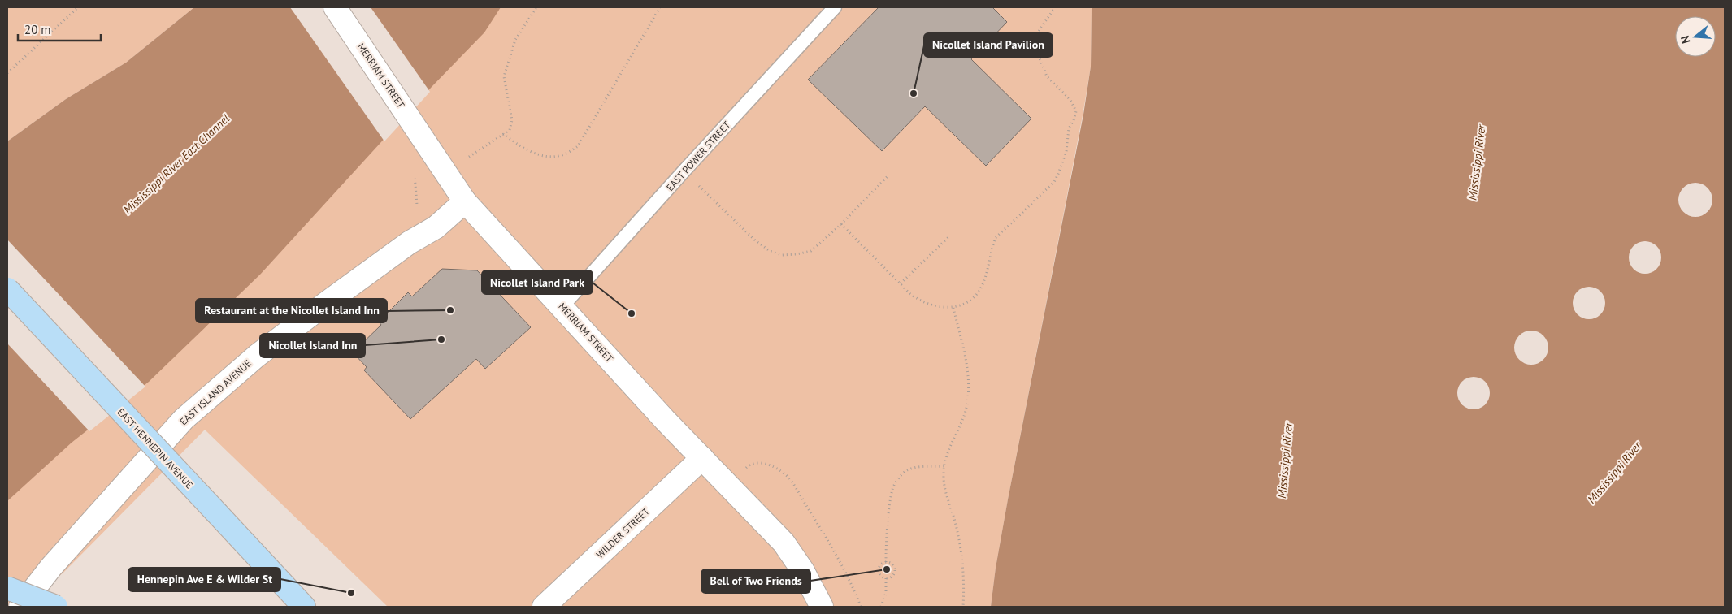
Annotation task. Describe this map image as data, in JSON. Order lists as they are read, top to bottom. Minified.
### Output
{"streets":{"main road":["EAST HENNEPIN AVENUE"],"street":["MERRIAM STREET","EAST ISLAND AVENUE","WILDER STREET"],"lane":["EAST POWER STREET"]},"crossings":[["MERRIAM STREET","EAST POWER STREET"],["MERRIAM STREET","EAST ISLAND AVENUE"],["MERRIAM STREET","WILDER STREET"]],"water":["Mississippi River","Mississippi River East Channel"],"places":["Nicollet Island Pavilion","Restaurant at the Nicollet Island Inn","Nicollet Island Park","Nicollet Island Inn","Bell of Two Friends","Hennepin Ave E & Wilder St"],"scale_bar":"20 m","north":"left"}
